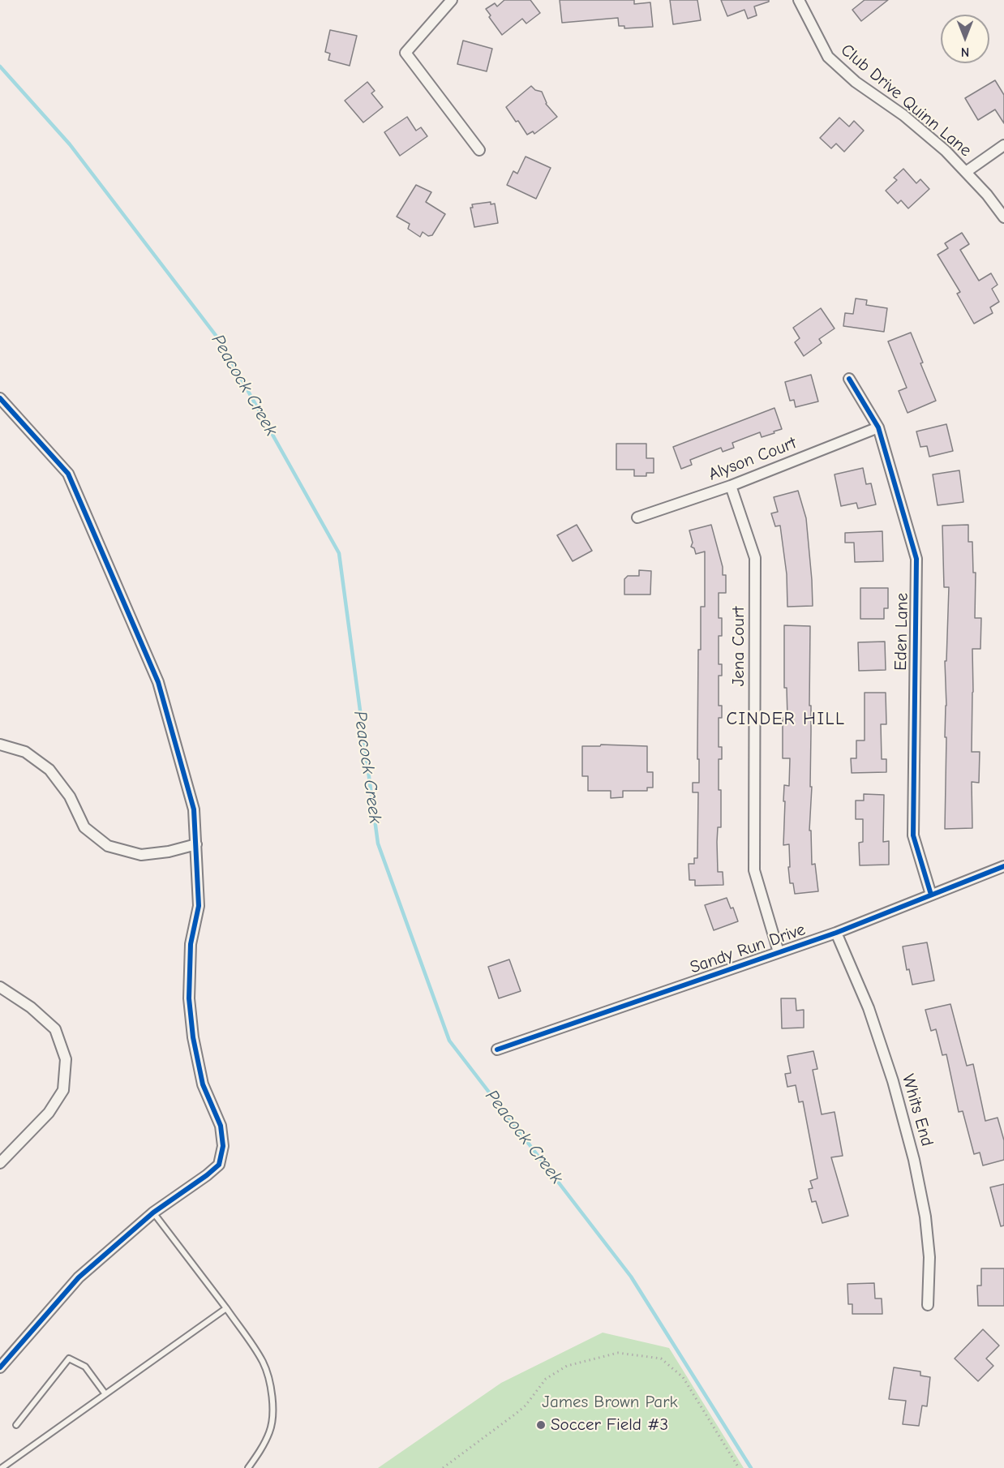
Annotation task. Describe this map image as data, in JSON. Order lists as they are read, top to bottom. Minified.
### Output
{"streets":{"street":["Club Drive Quinn Lane","Alyson Court","Eden Lane","Jena Court","Sandy Run Drive","Whits End"]},"crossings":[["Alyson Court","Eden Lane"],["Alyson Court","Jena Court"],["Eden Lane","Sandy Run Drive"],["Jena Court","Sandy Run Drive"],["Sandy Run Drive","Whits End"]],"districts":["CINDER HILL"],"water":["Peacock Creek"],"parks":["James Brown Park"],"places":["Soccer Field #3"],"north":"bottom"}
